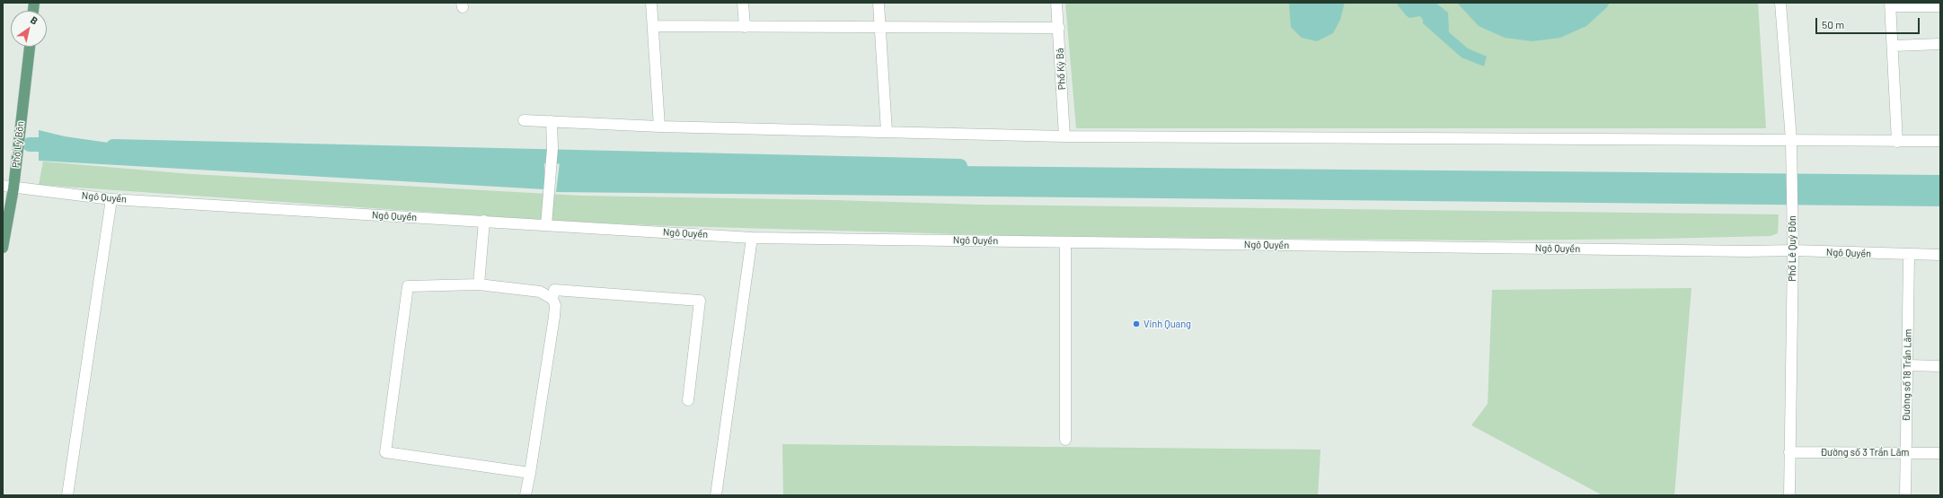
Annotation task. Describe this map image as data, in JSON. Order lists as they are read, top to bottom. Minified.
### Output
{"streets":{"main road":["Phố Lý Bôn"],"street":["Phố Kỳ Bá","Ngô Quyền","Phố Lê Quý Đôn","Đường số 18 Trần Lãm","Đường số 3 Trần Lãm"]},"crossings":[["Phố Lý Bôn","Ngô Quyền"],["Ngô Quyền","Phố Lê Quý Đôn"],["Ngô Quyền","Đường số 18 Trần Lãm"],["Phố Lê Quý Đôn","Đường số 3 Trần Lãm"],["Đường số 18 Trần Lãm","Đường số 3 Trần Lãm"]],"places":["Vinh Quang"],"scale_bar":"50 m","north":"top right"}
